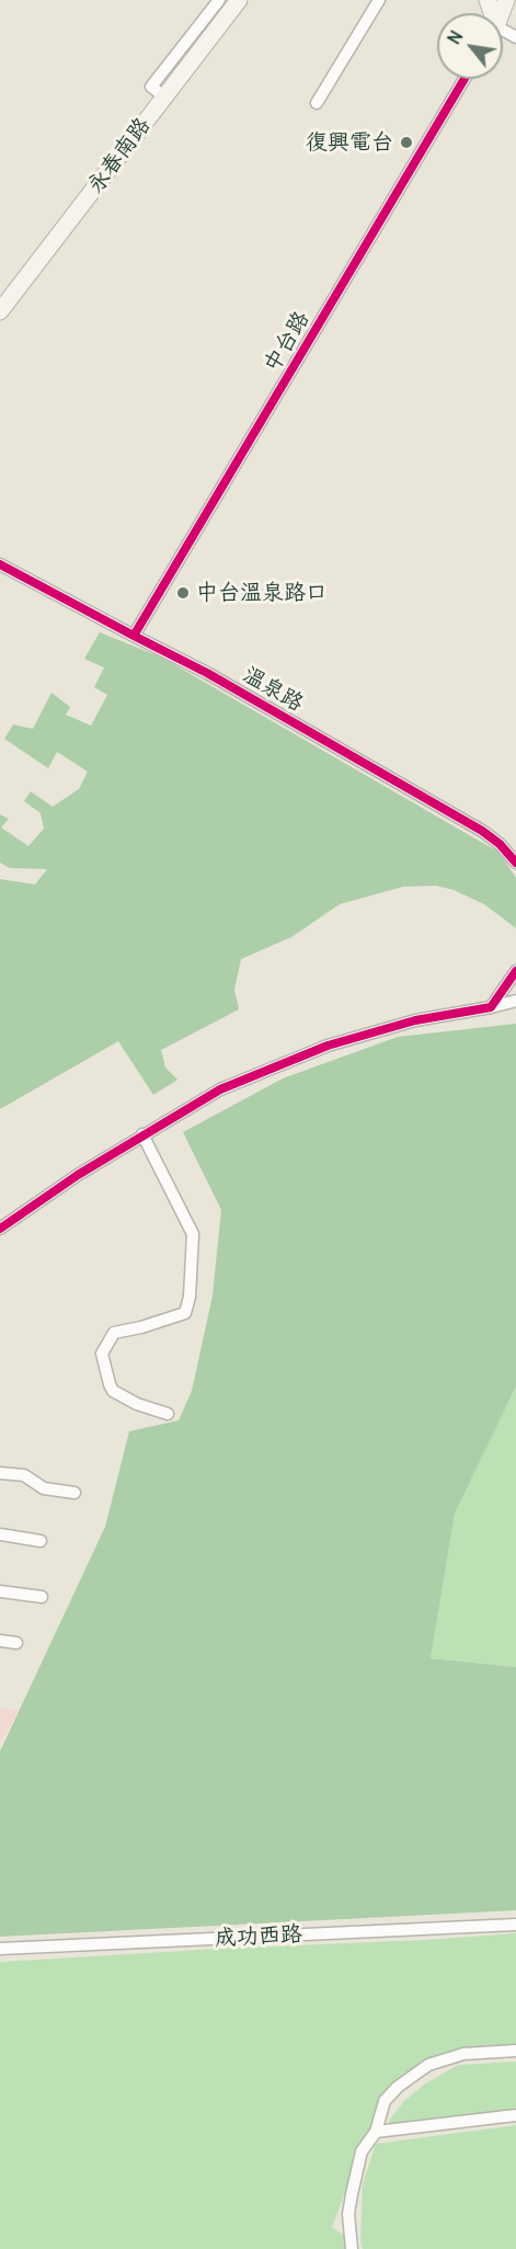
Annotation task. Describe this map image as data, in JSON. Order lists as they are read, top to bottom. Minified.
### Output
{"streets":{"street":["永春南路","中台路","溫泉路","成功西路"]},"crossings":[["中台路","溫泉路"]],"places":["復興電台","中台溫泉路口"],"north":"top left"}
